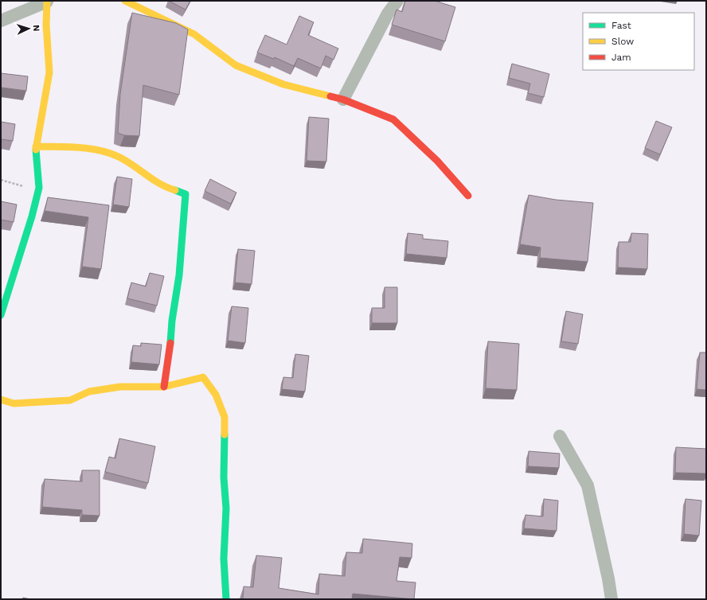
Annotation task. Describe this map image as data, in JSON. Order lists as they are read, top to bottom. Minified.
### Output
{"legend":["Fast","Slow","Jam"],"north":"right"}
